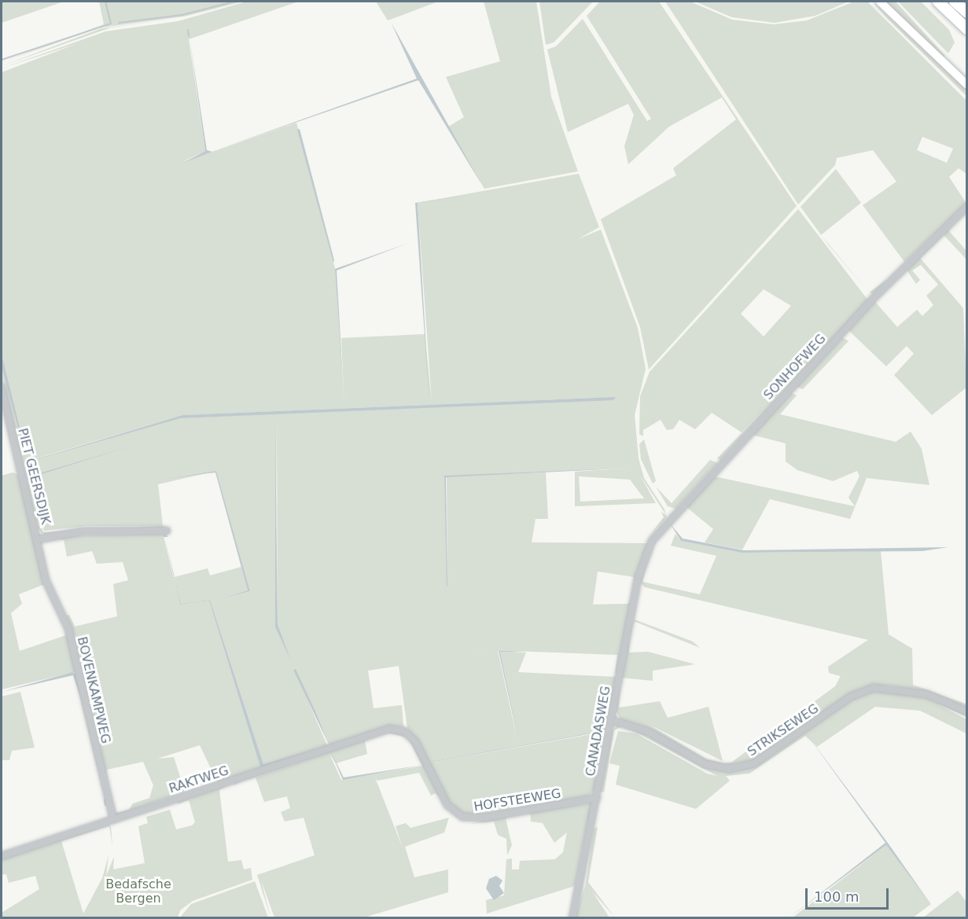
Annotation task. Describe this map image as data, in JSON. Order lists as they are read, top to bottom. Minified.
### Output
{"streets":{"street":["SONHOFWEG","PIET GEERSDIJK","BOVENKAMPWEG","STRIKSEWEG","CANADASWEG","RAKTWEG","HOFSTEEWEG"]},"crossings":[["SONHOFWEG","CANADASWEG"],["PIET GEERSDIJK","BOVENKAMPWEG"],["BOVENKAMPWEG","RAKTWEG"],["STRIKSEWEG","CANADASWEG"],["CANADASWEG","HOFSTEEWEG"],["RAKTWEG","HOFSTEEWEG"]],"parks":["Bedafsche Bergen"],"scale_bar":"100 m"}
